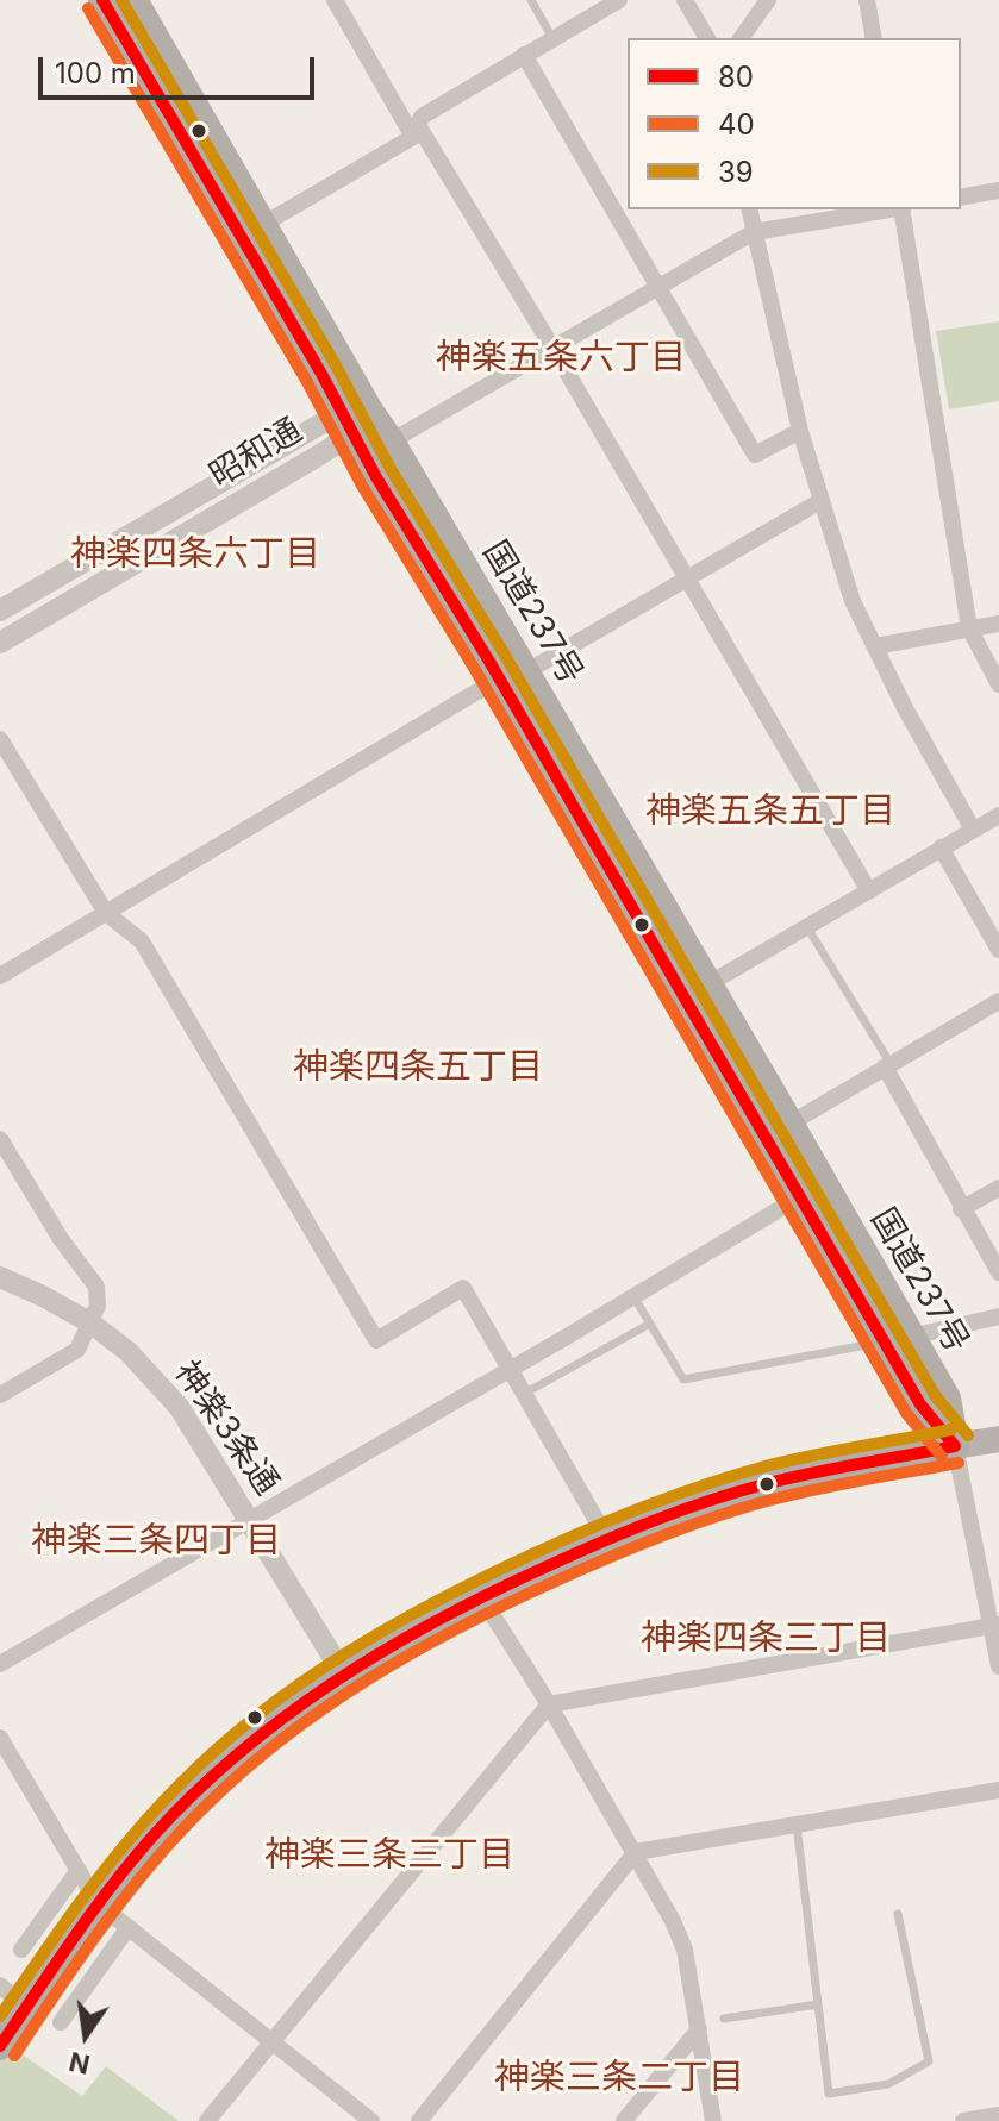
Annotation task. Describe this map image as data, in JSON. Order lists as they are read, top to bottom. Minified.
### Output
{"streets":{"highway":["国道237号"],"street":["昭和通","神楽3条通"]},"crossings":[["昭和通","国道237号"]],"districts":["神楽五条六丁目","神楽四条六丁目","神楽五条五丁目","神楽四条五丁目","神楽三条四丁目","神楽四条三丁目","神楽三条三丁目","神楽三条二丁目"],"lines":["transit line 80","transit line 39","transit line 40"],"legend":["80","40","39"],"scale_bar":"100 m","north":"bottom"}
